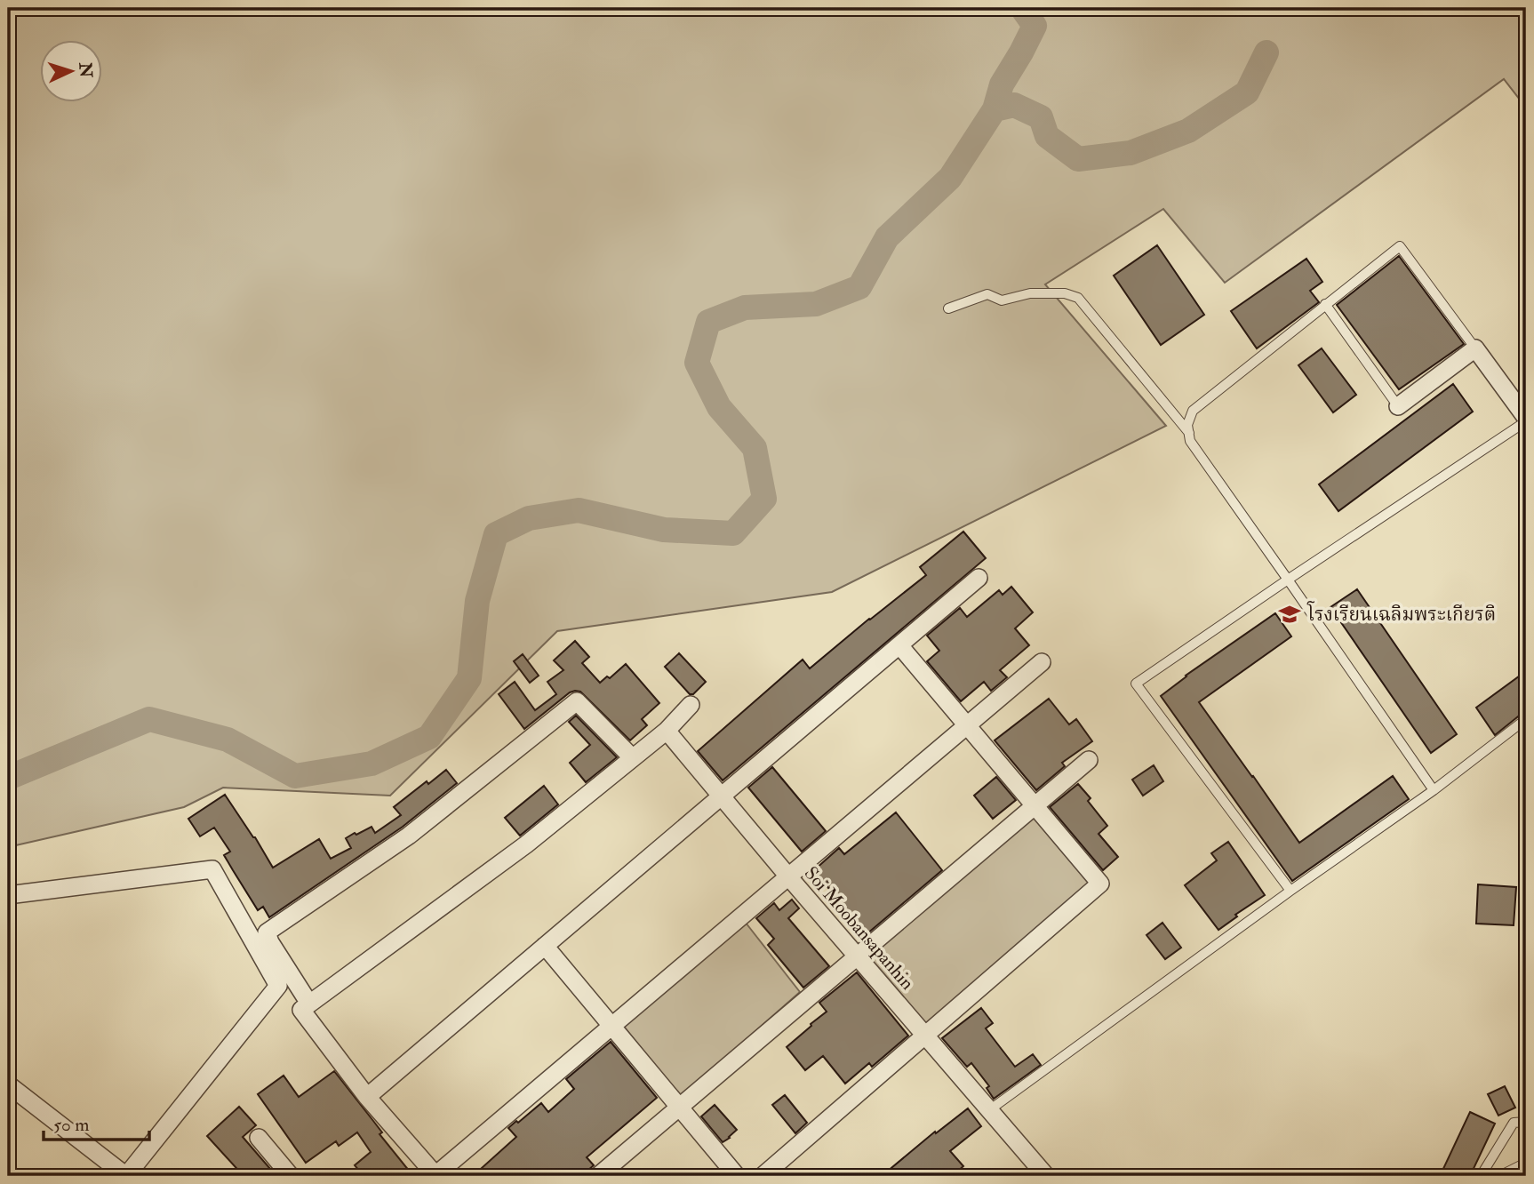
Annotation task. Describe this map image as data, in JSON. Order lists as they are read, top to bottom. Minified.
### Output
{"streets":{"street":["Soi Moobansapanhin"]},"places":{"school or university":["โรงเรียนเฉลิมพระเกียรติ"]},"scale_bar":"50 m","north":"right"}
